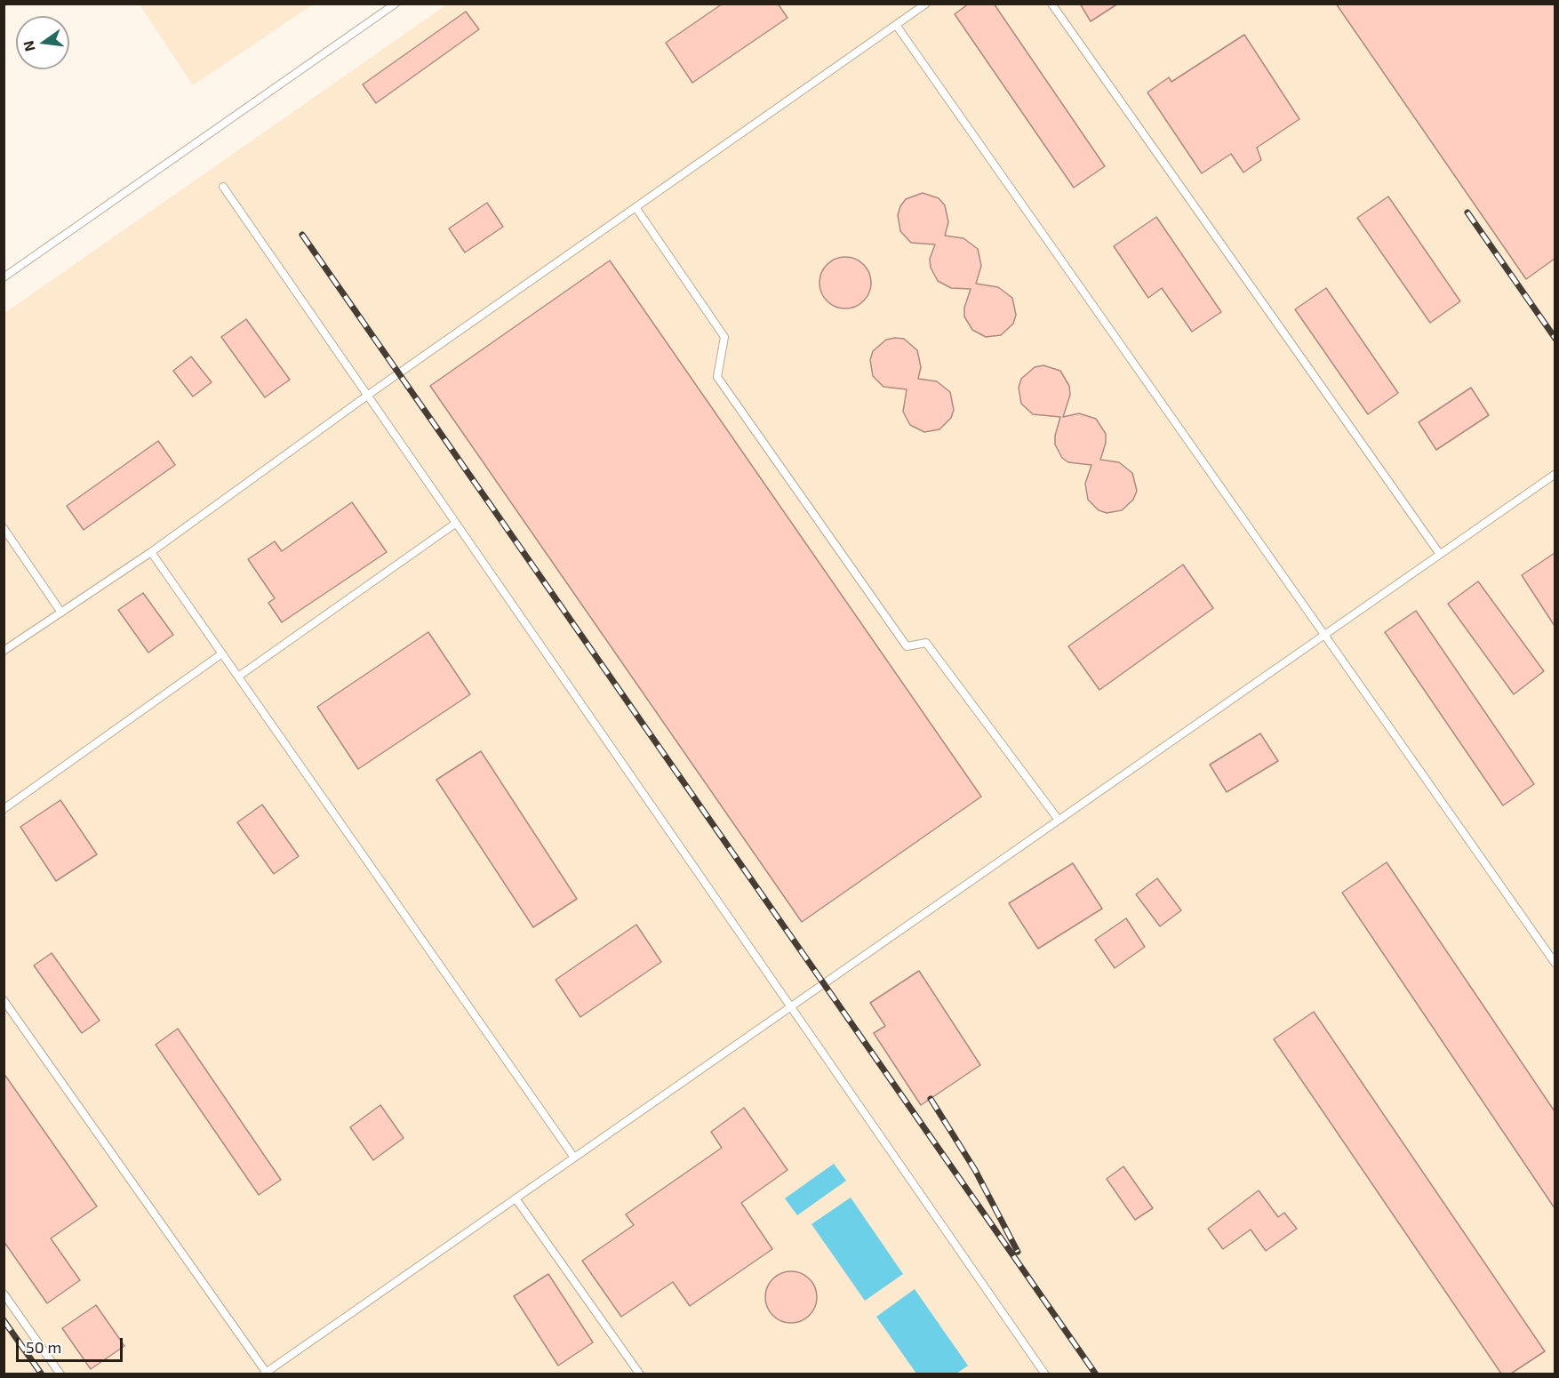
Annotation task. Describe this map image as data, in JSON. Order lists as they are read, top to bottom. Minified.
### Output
{"scale_bar":"50 m","north":"left"}
